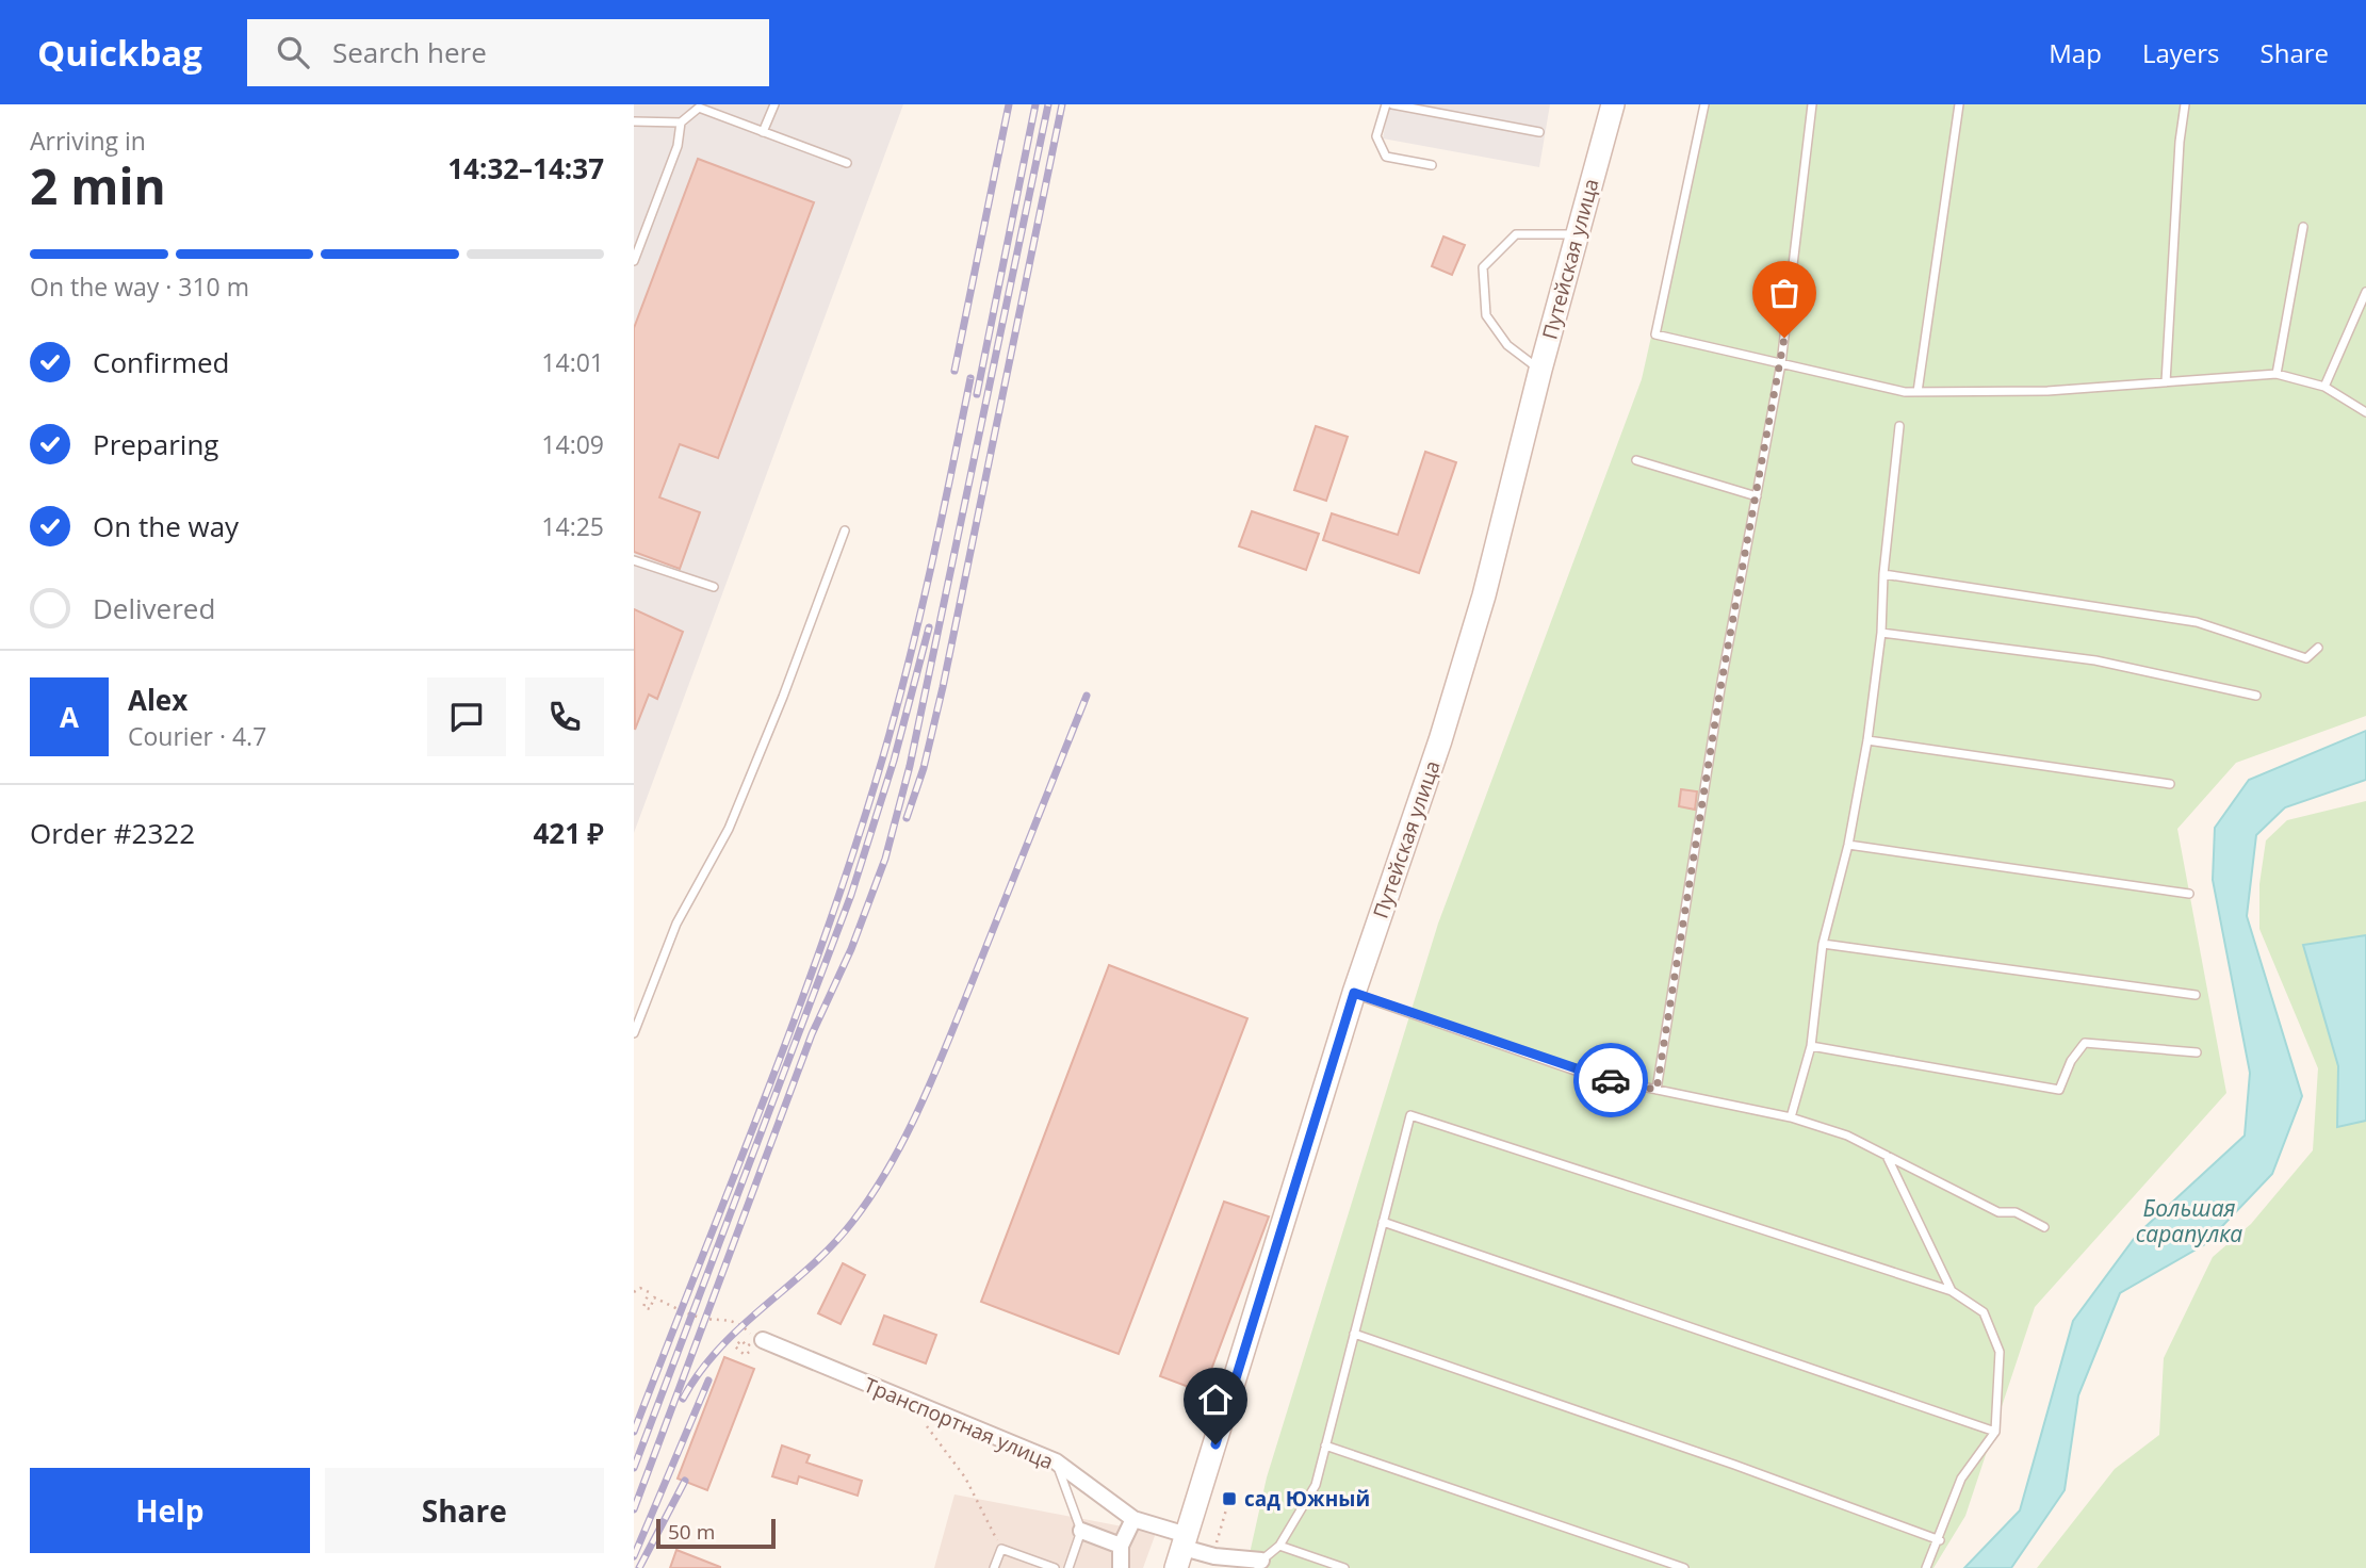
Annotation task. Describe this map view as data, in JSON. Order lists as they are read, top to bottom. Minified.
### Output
{"streets":{"main road":["Путейская улица"],"street":["Транспортная улица"]},"crossings":[["Путейская улица","Транспортная улица"]],"water":["Большая сарапулка"],"places":{"transit":["сад Южный"]},"scale_bar":"50 m","page":{"header":"Quickbag","search":"Search here","nav":["Map","Layers","Share"],"heading":["2 min","Arriving in","14:32–14:37"],"panel":["Alex","Courier · 4.7","Order #2322","421 ₽"],"bar":"On the way · 310 m","list":[["Confirmed","14:01"],["Preparing","14:09"],["On the way","14:25"],"Delivered"],"round":"A","buttons":["Help","Share"],"scale":"50 m"}}
